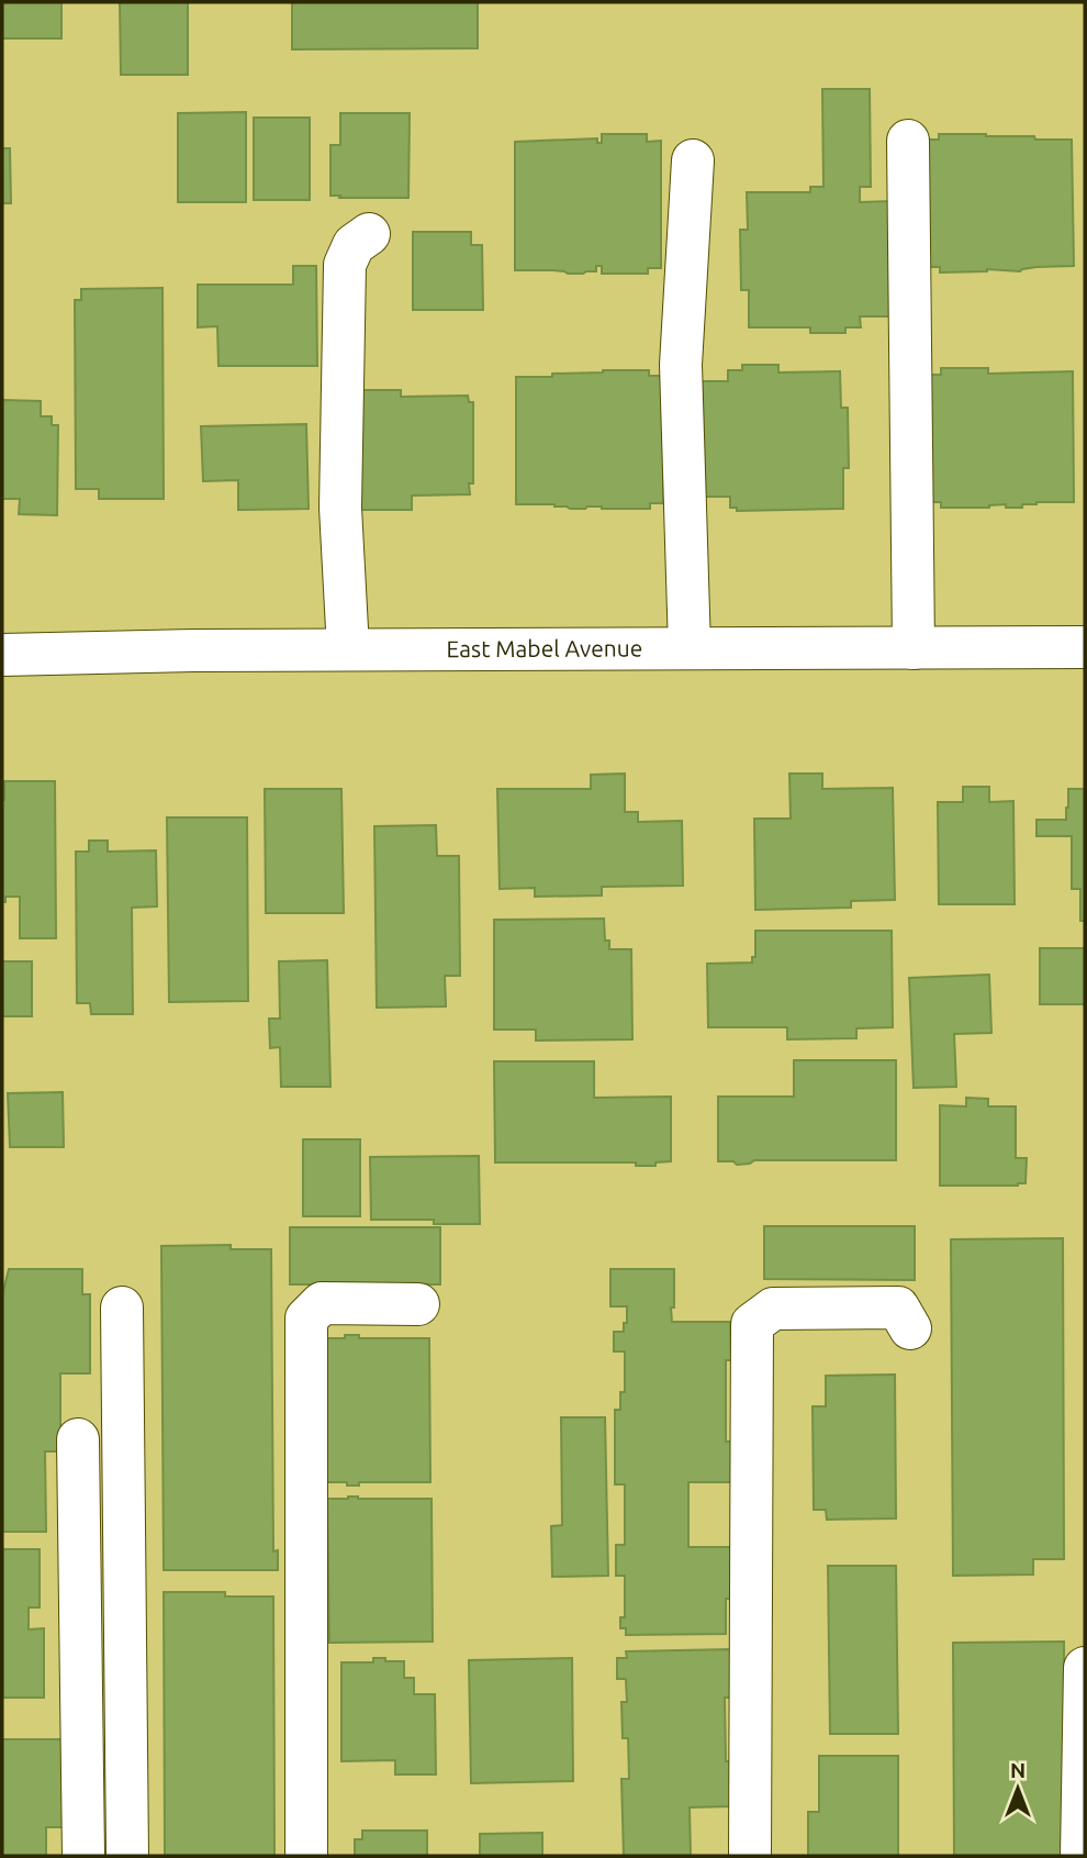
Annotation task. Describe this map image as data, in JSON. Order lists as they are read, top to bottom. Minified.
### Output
{"streets":{"street":["East Mabel Avenue"]},"north":"top"}
